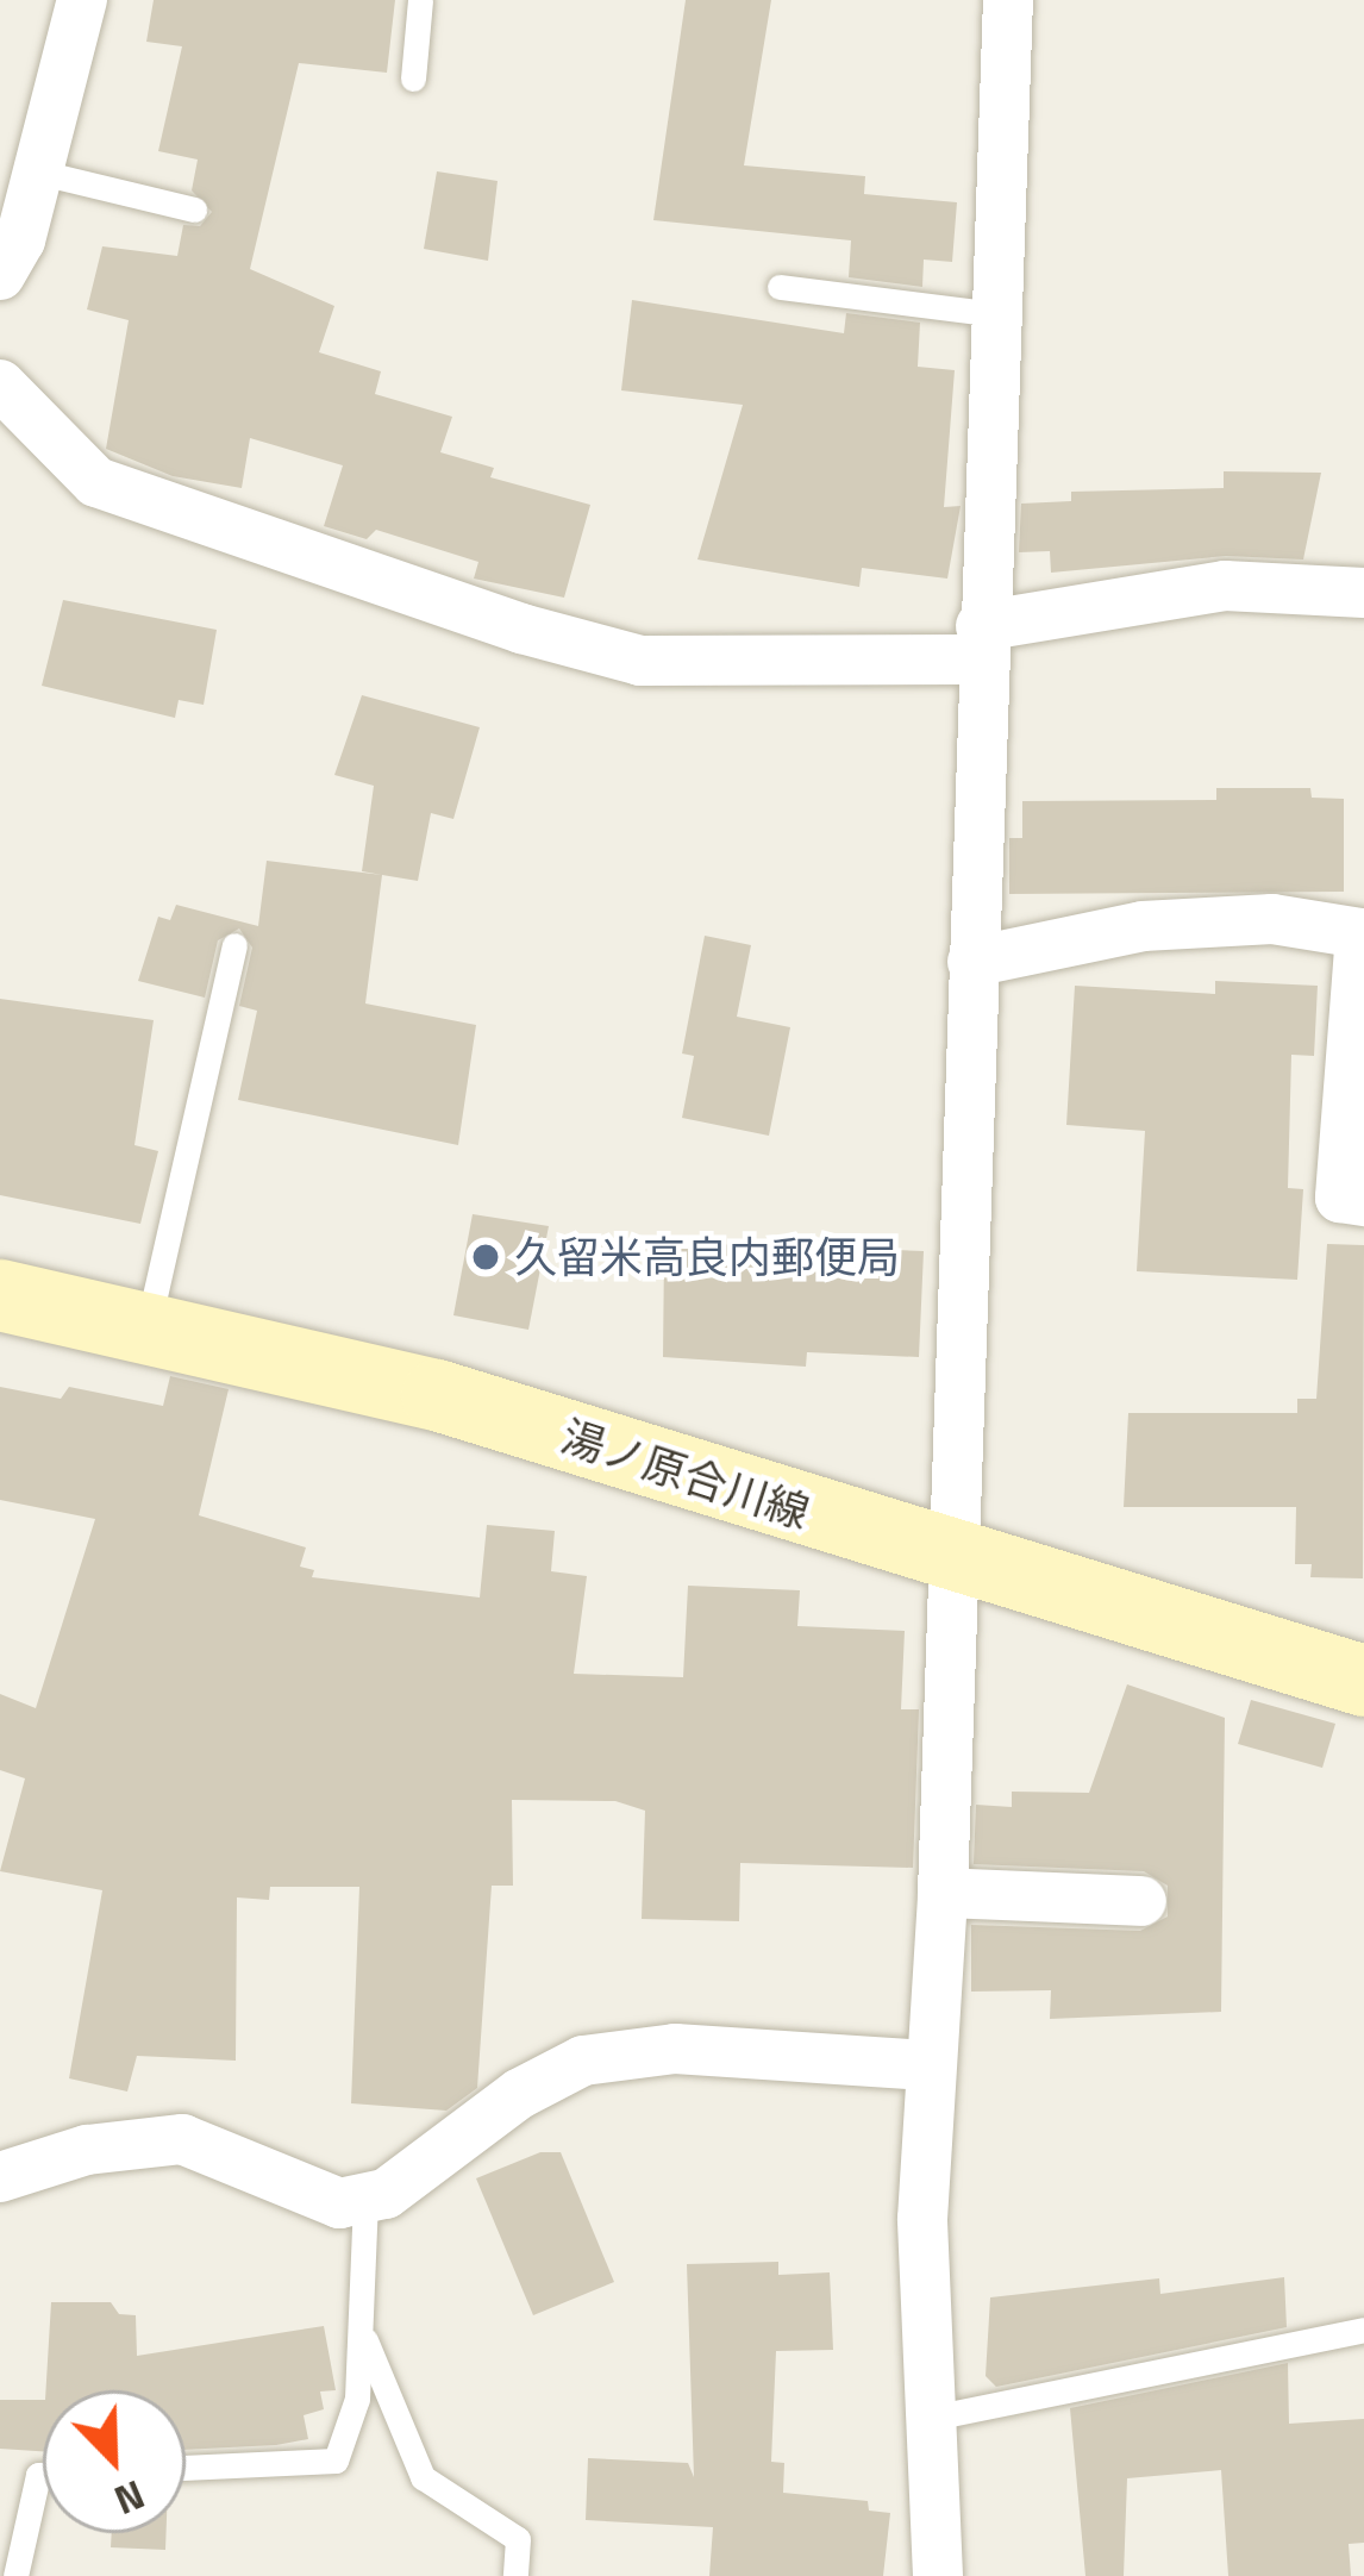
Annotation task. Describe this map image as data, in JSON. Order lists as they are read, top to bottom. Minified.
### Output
{"streets":{"main road":["湯ノ原合川線"]},"places":["久留米高良内郵便局"],"north":"bottom right"}
